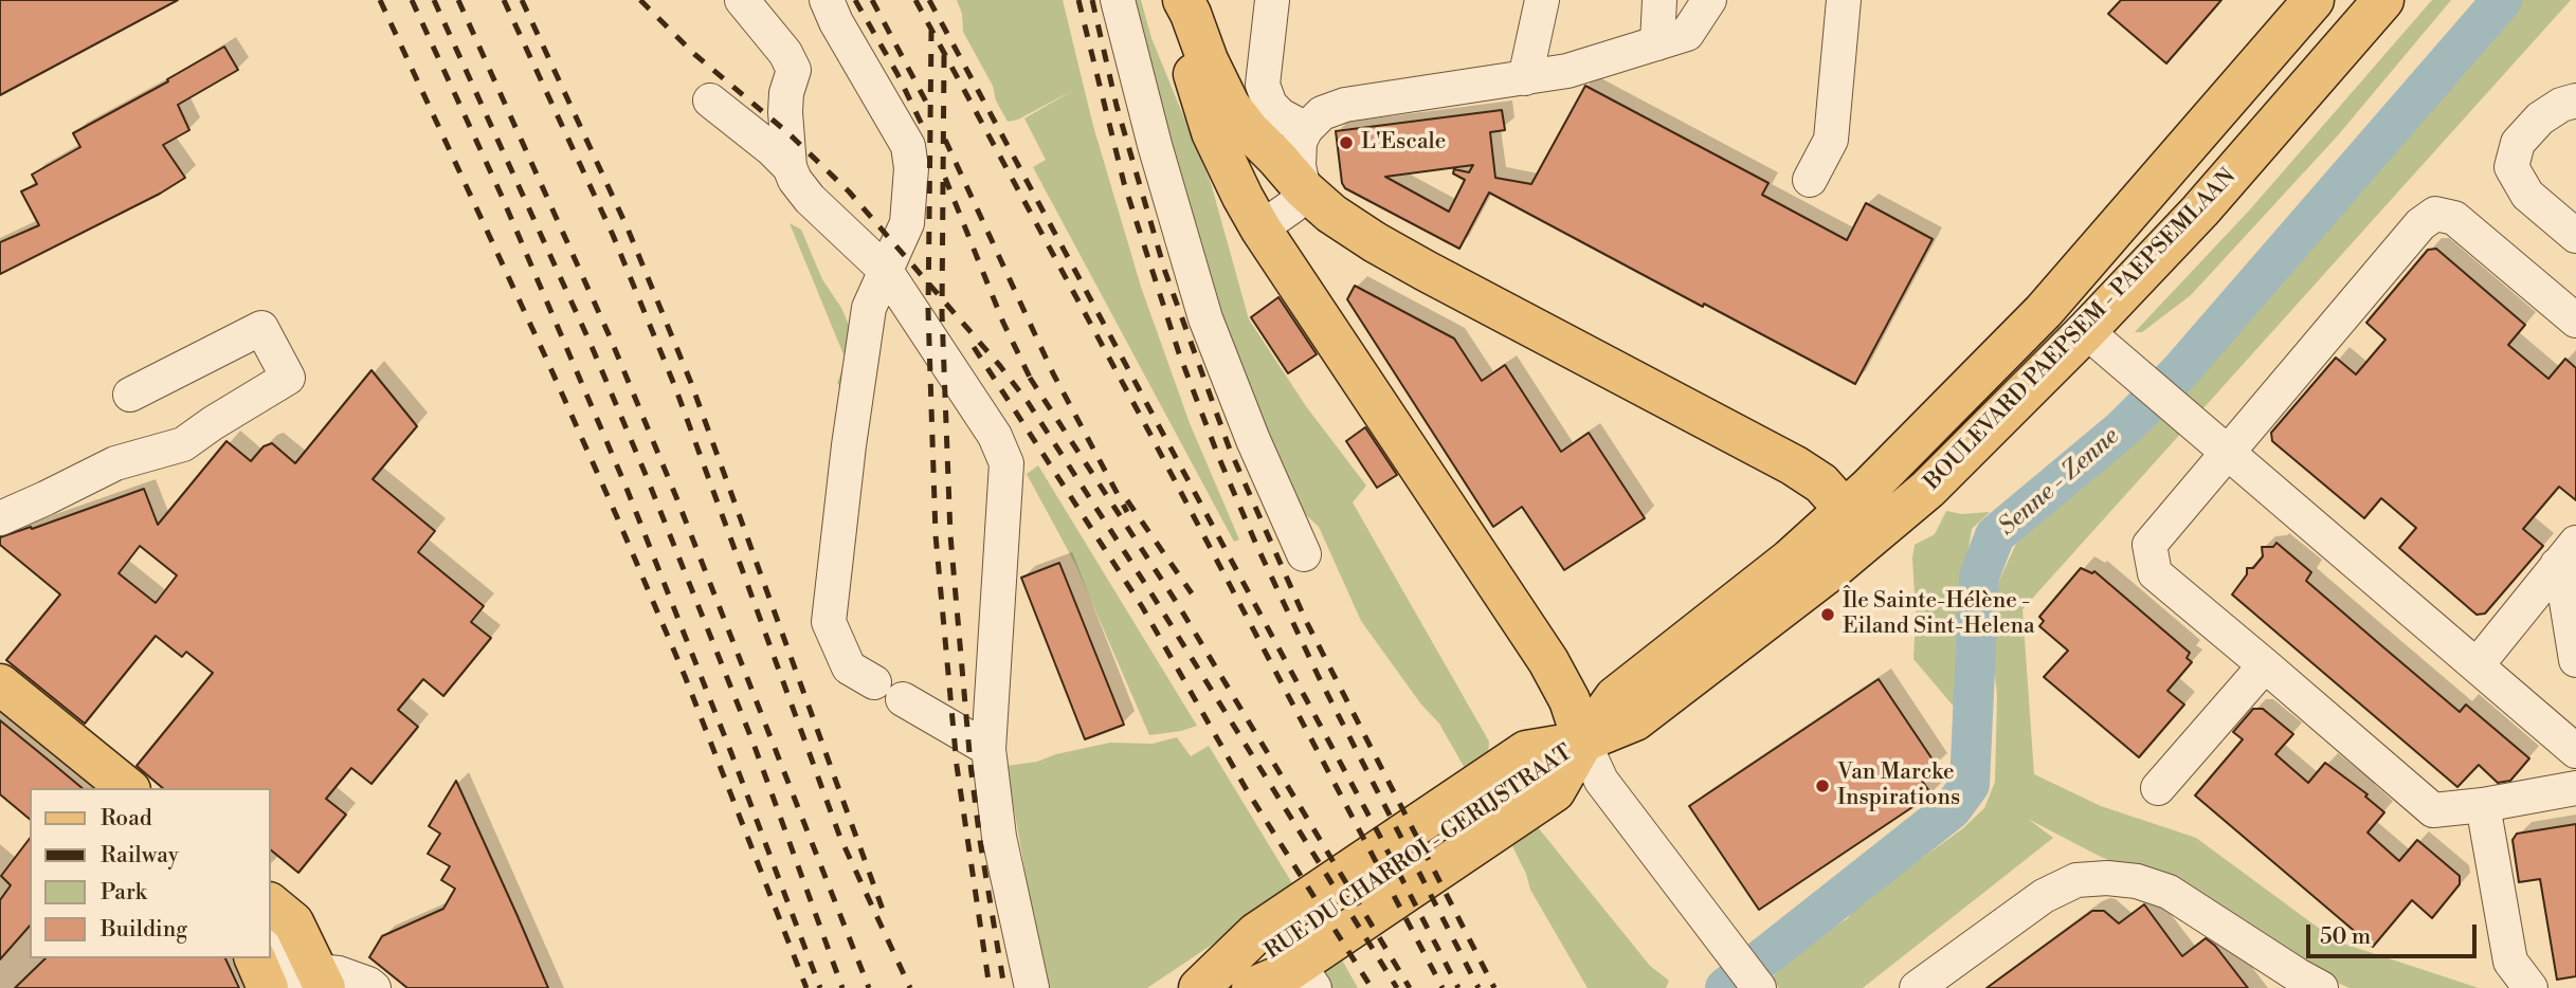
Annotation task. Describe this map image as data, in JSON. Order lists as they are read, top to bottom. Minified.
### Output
{"streets":{"main road":["BOULEVARD PAEPSEM - PAEPSEMLAAN","RUE DU CHARROI - GERIJSTRAAT"]},"crossings":[["BOULEVARD PAEPSEM - PAEPSEMLAAN","RUE DU CHARROI - GERIJSTRAAT"]],"water":["Senne - Zenne"],"places":["L'Escale","Île Sainte-Hélène - Eiland Sint-Helena","Van Marcke Inspirations"],"legend":["Road","Railway","Park","Building"],"scale_bar":"50 m"}
